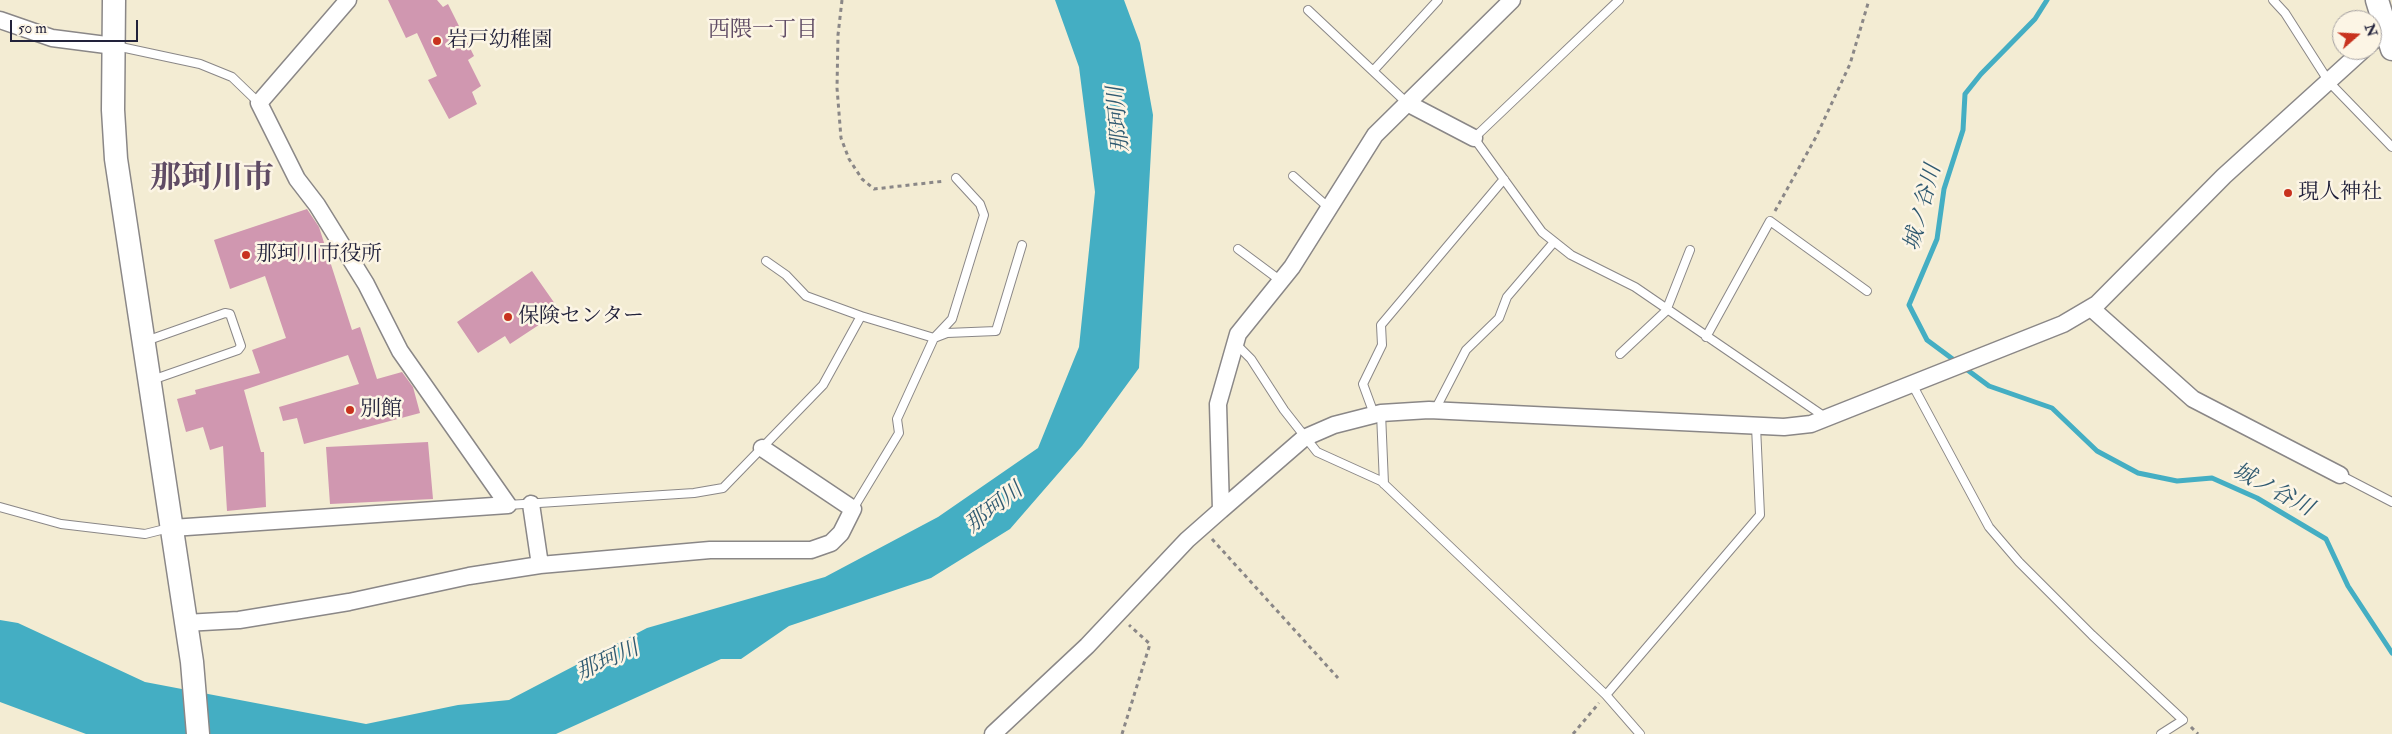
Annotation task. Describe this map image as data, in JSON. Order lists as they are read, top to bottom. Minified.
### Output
{"districts":["西隈一丁目","那珂川市"],"water":["那珂川","城ノ谷川"],"places":["岩戸幼稚園","現人神社","那珂川市役所","保険センター","別館"],"scale_bar":"50 m","north":"right"}
